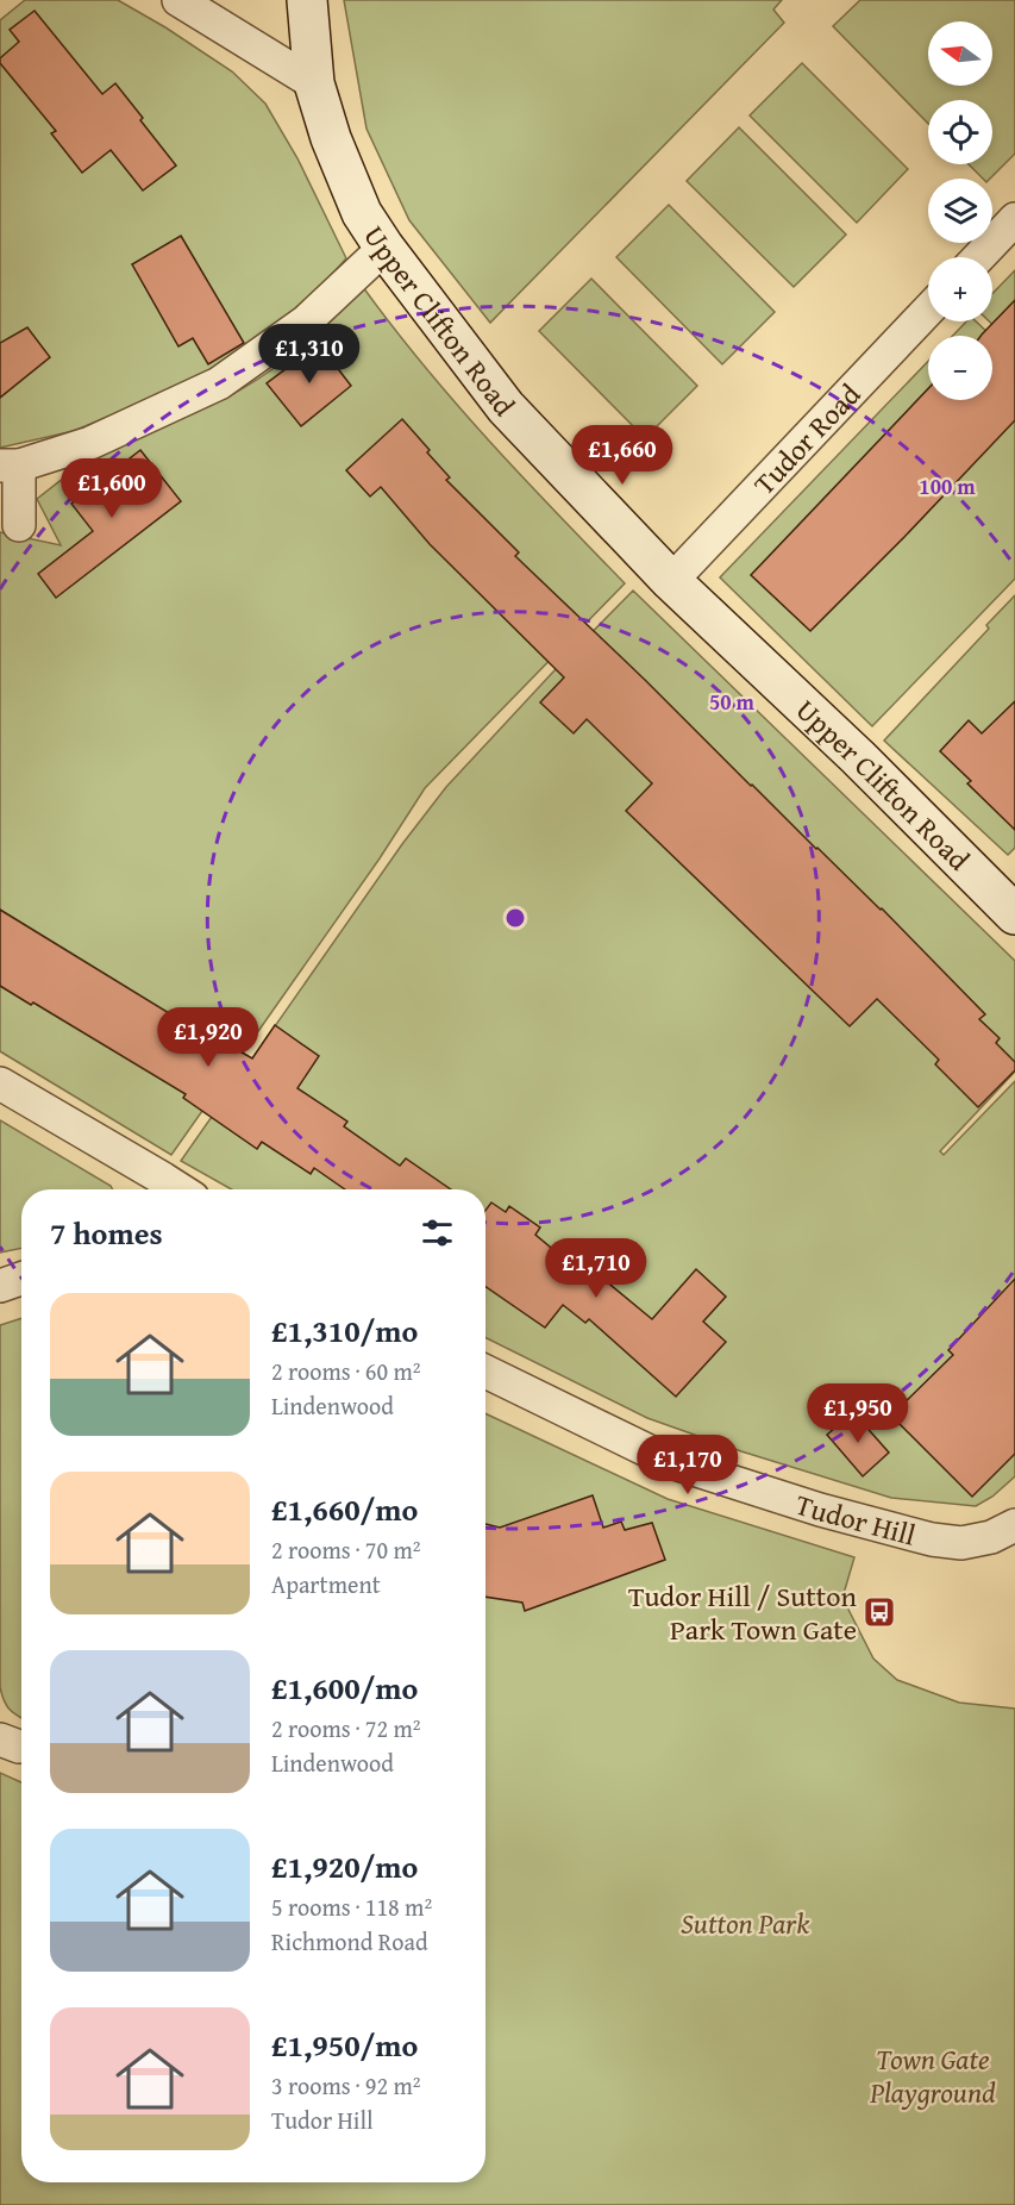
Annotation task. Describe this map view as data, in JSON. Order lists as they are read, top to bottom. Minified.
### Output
{"streets":{"street":["Upper Clifton Road","Tudor Road","Tudor Hill"]},"crossings":[["Upper Clifton Road","Tudor Road"]],"parks":["Sutton Park","Town Gate Playground"],"places":{"bus stop":["Tudor Hill / Sutton Park Town Gate"]},"north":"left","page":{"map_buttons":["+","−"],"price":["£1,310","£1,660","£1,600","£1,920","£1,710","£1,950","£1,170"],"heading":"7 homes","list":[{"name":"£1,310/mo","note":"2 rooms · 60 m² · Lindenwood"},{"name":"£1,660/mo","note":"2 rooms · 70 m² · Apartment"},{"name":"£1,600/mo","note":"2 rooms · 72 m² · Lindenwood"},{"name":"£1,920/mo","note":"5 rooms · 118 m² · Richmond Road"},{"name":"£1,950/mo","note":"3 rooms · 92 m² · Tudor Hill"}]},"rings":["100 m","50 m"]}
